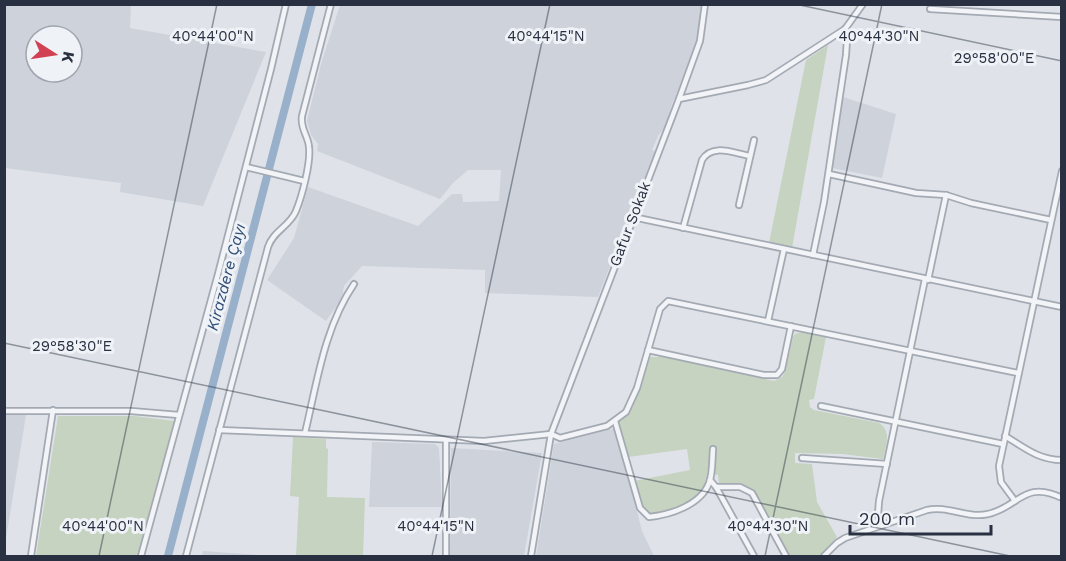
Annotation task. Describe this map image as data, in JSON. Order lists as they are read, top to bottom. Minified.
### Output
{"streets":{"street":["Gafur Sokak"]},"water":["Kirazdere Çayı"],"scale_bar":"200 m","north":"right","coordinates":["40°44'00\"N","40°44'15\"N","40°44'30\"N","29°58'00\"E","29°58'30\"E"]}
